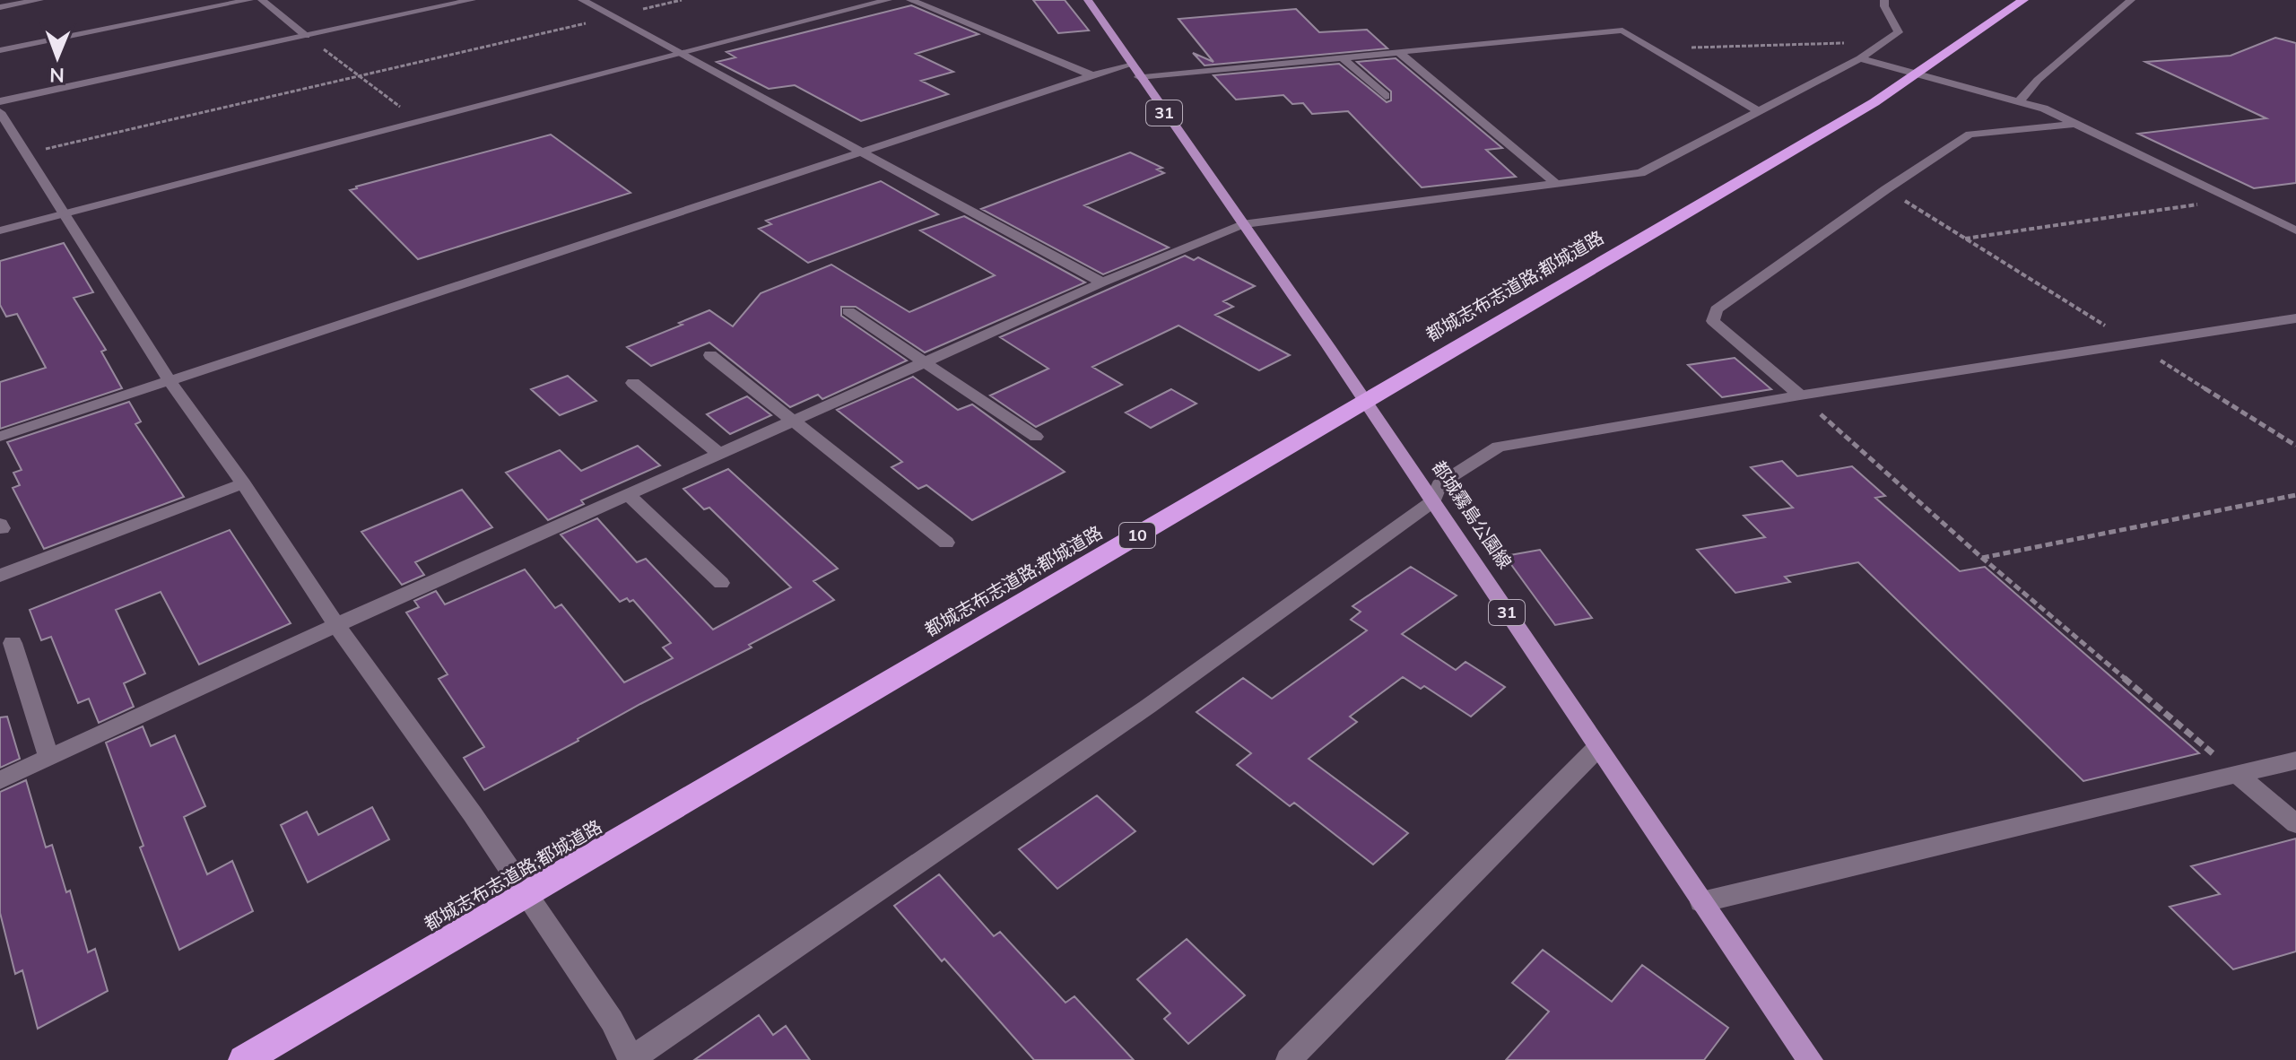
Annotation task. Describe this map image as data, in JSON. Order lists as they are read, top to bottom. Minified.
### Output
{"streets":{"highway":["都城志布志道路;都城道路","10"],"main road":["31","都城霧島公園線"]},"north":"bottom"}
